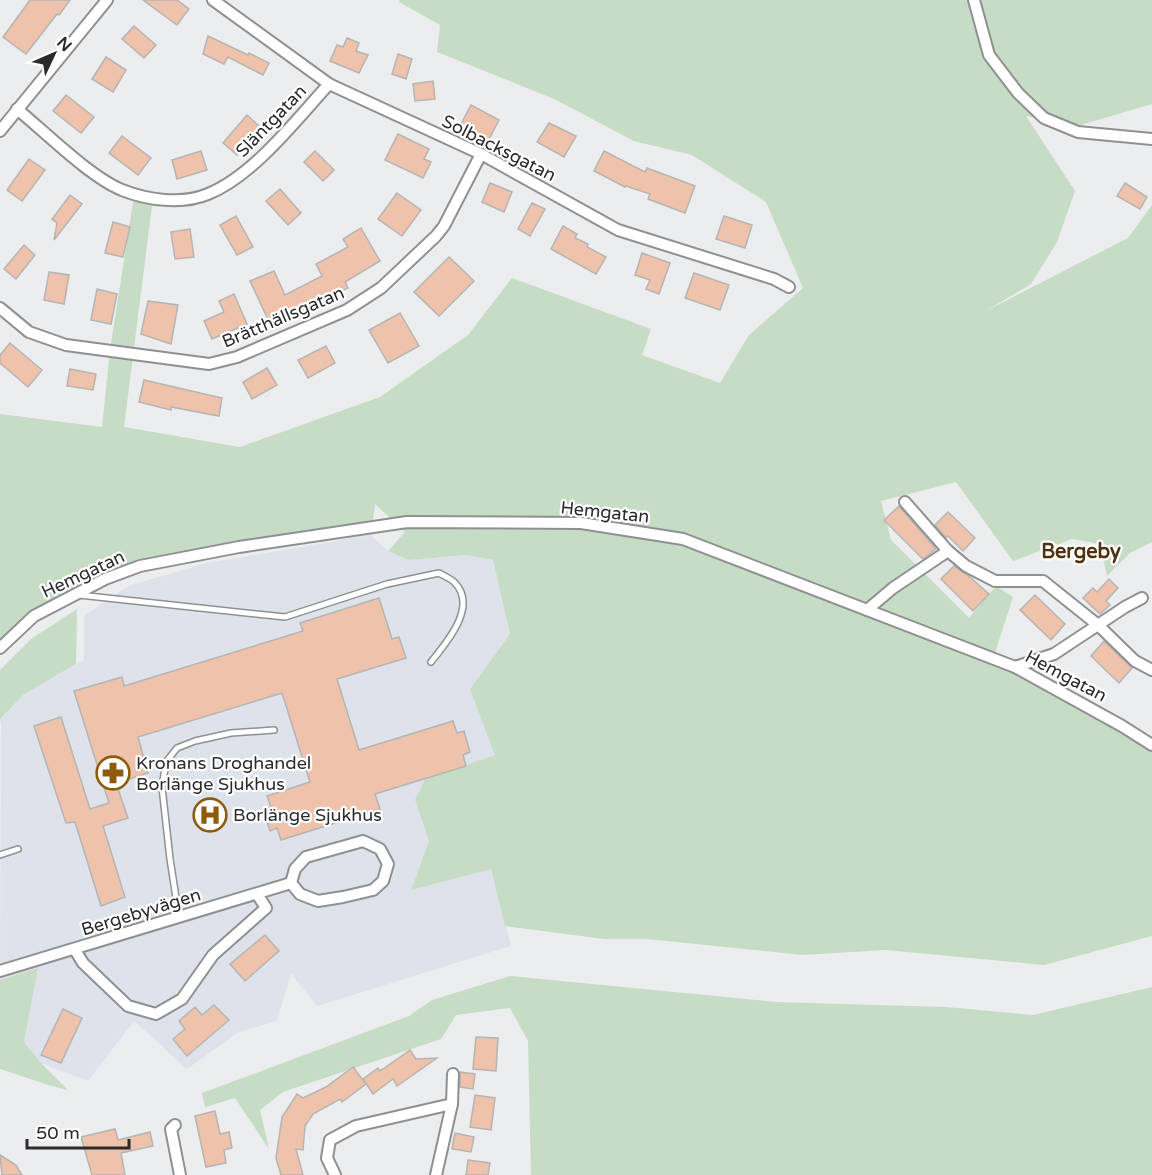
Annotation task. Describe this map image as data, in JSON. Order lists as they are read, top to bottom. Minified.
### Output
{"streets":{"street":["Släntgatan","Solbacksgatan","Brätthällsgatan","Hemgatan","Bergebyvägen"]},"crossings":[["Släntgatan","Solbacksgatan"],["Solbacksgatan","Brätthällsgatan"]],"districts":["Bergeby"],"places":{"pharmacy":["Kronans Droghandel Borlänge Sjukhus"],"hospital":["Borlänge Sjukhus"]},"scale_bar":"50 m","north":"top right"}
